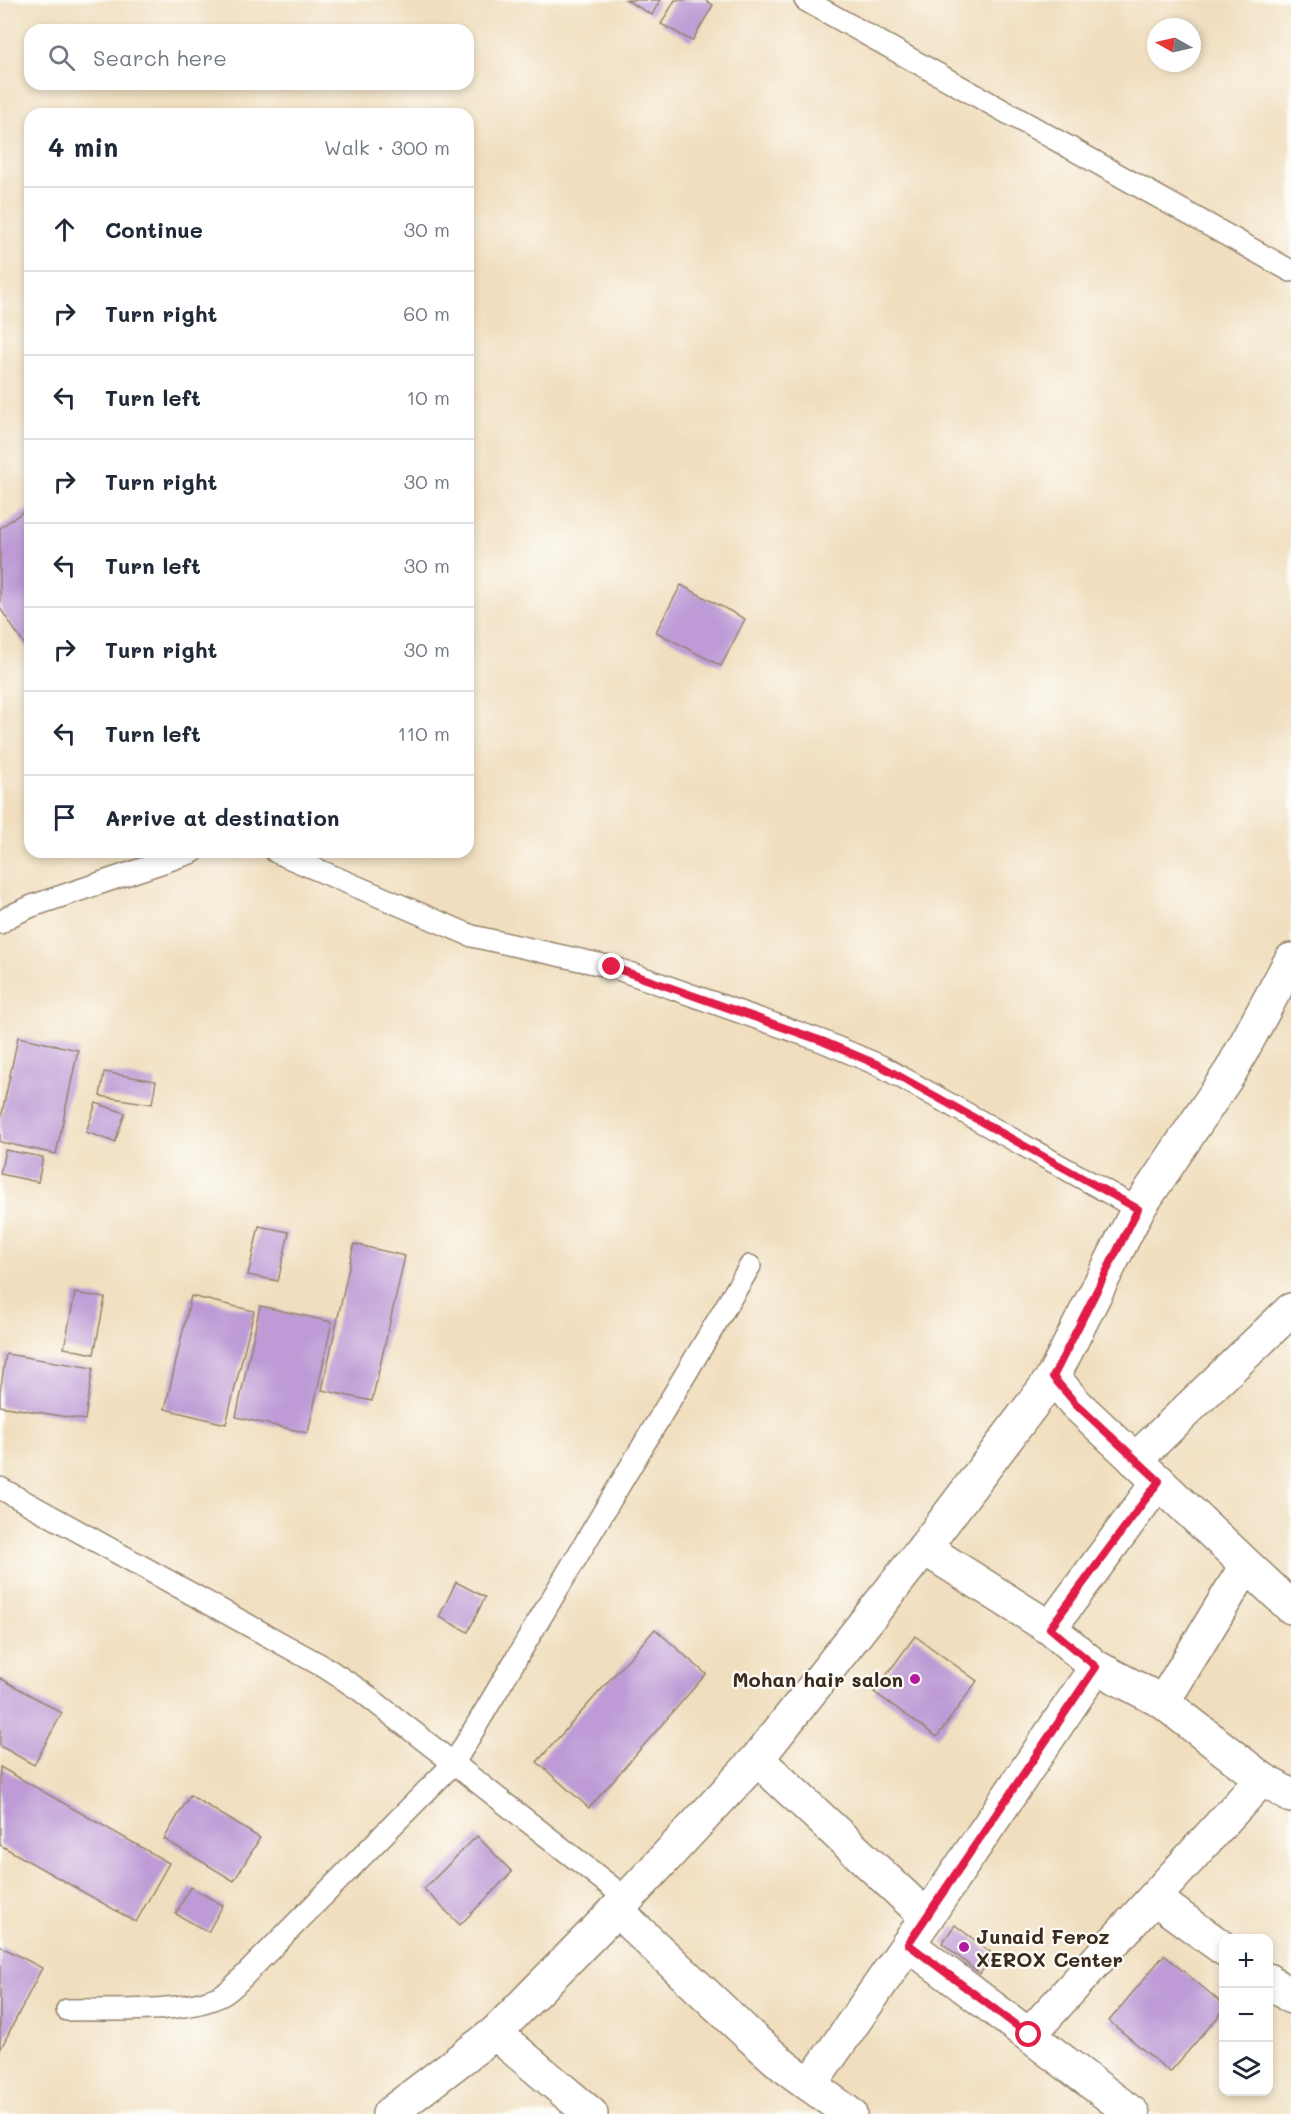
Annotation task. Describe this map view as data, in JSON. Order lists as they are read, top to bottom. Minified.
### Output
{"places":["Mohan hair salon","Junaid Feroz XEROX Center"],"north":"left","page":{"search":"Search here","heading":["4 min","Walk · 300 m"],"list":[["Continue","30 m"],["Turn right","60 m"],["Turn left","10 m"],["Turn right","30 m"],["Turn left","30 m"],["Turn right","30 m"],["Turn left","110 m"],"Arrive at destination"],"map_buttons":["+","−"]}}
